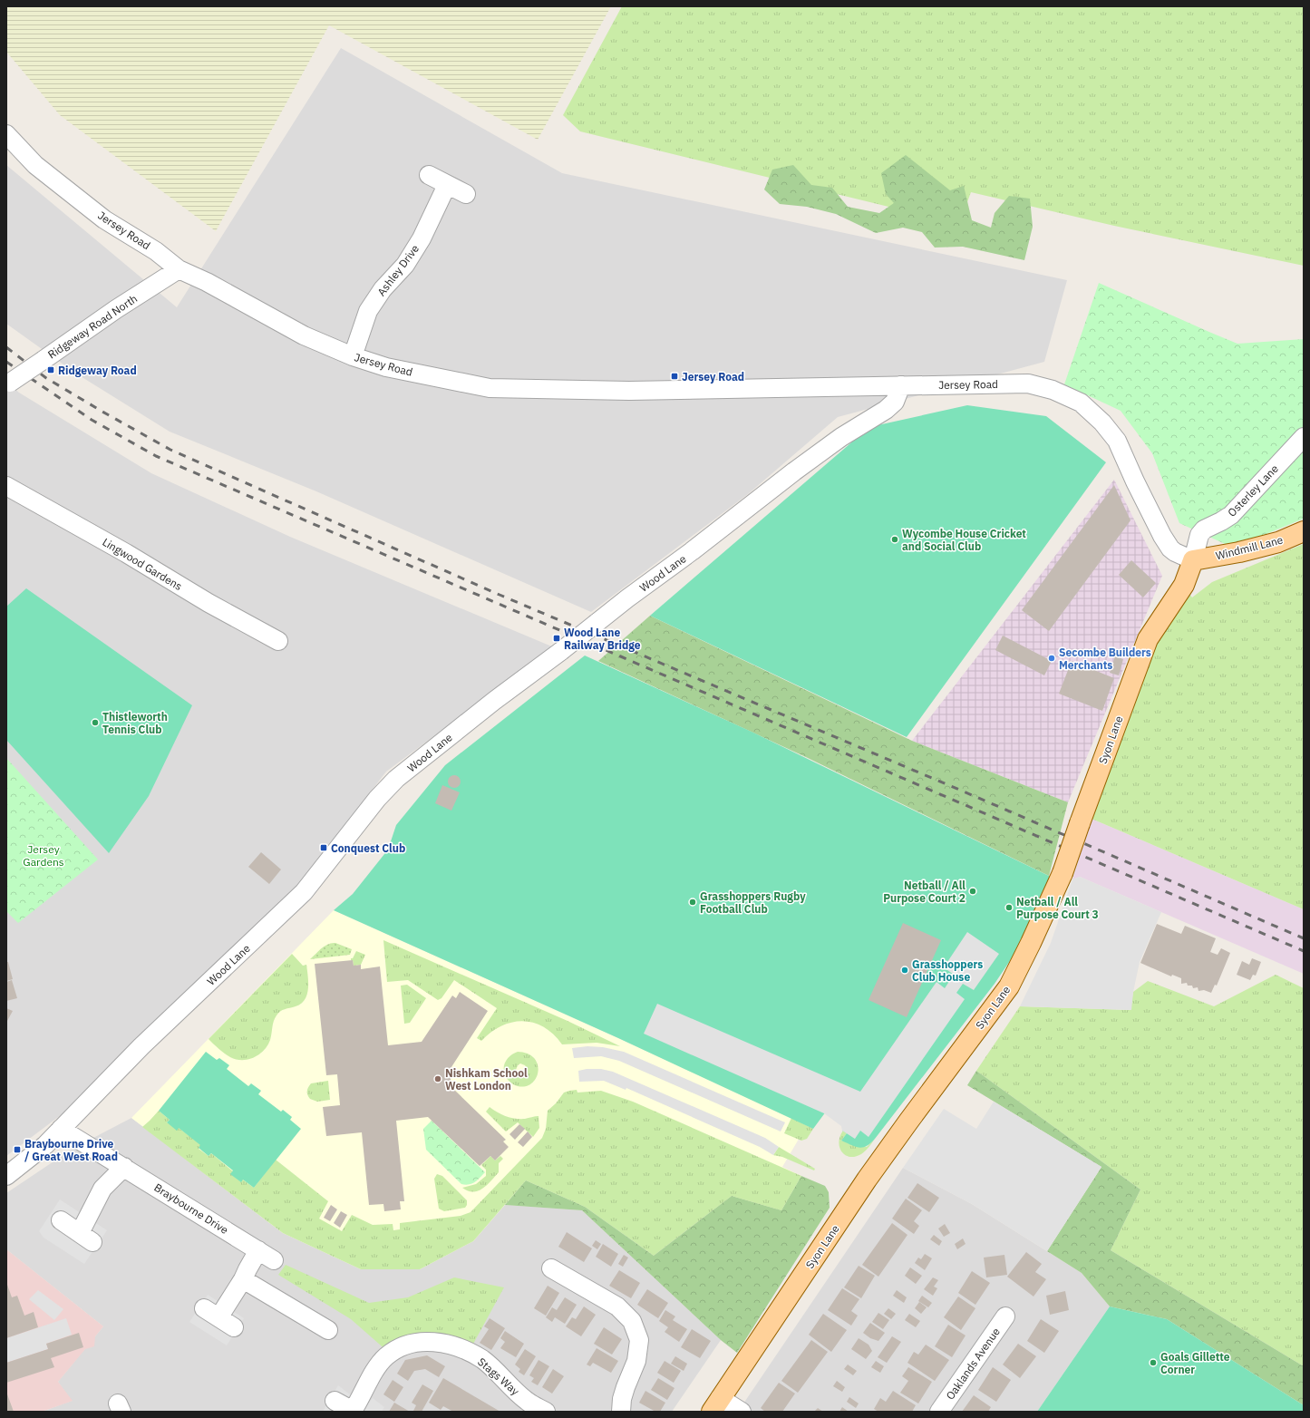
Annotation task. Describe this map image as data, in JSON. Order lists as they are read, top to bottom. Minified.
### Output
{"streets":{"main road":["Windmill Lane","Syon Lane"],"street":["Jersey Road","Ashley Drive","Ridgeway Road North","Osterley Lane","Lingwood Gardens","Wood Lane","Braybourne Drive","Oaklands Avenue","Stags Way"]},"crossings":[["Jersey Road","Ashley Drive"],["Jersey Road","Ridgeway Road North"],["Jersey Road","Osterley Lane"],["Jersey Road","Windmill Lane"],["Jersey Road","Wood Lane"],["Jersey Road","Syon Lane"],["Osterley Lane","Windmill Lane"],["Osterley Lane","Syon Lane"],["Windmill Lane","Syon Lane"],["Wood Lane","Braybourne Drive"]],"parks":["Jersey Gardens"],"places":{"transit":["Ridgeway Road","Jersey Road","Wood Lane Railway Bridge","Conquest Club","Braybourne Drive / Great West Road"],"other":["Wycombe House Cricket and Social Club","Secombe Builders Merchants","Thistleworth Tennis Club","Netball / All Purpose Court 2","Grasshoppers Rugby Football Club","Netball / All Purpose Court 3","Grasshoppers Club House","Nishkam School West London","Goals Gillette Corner"]}}
